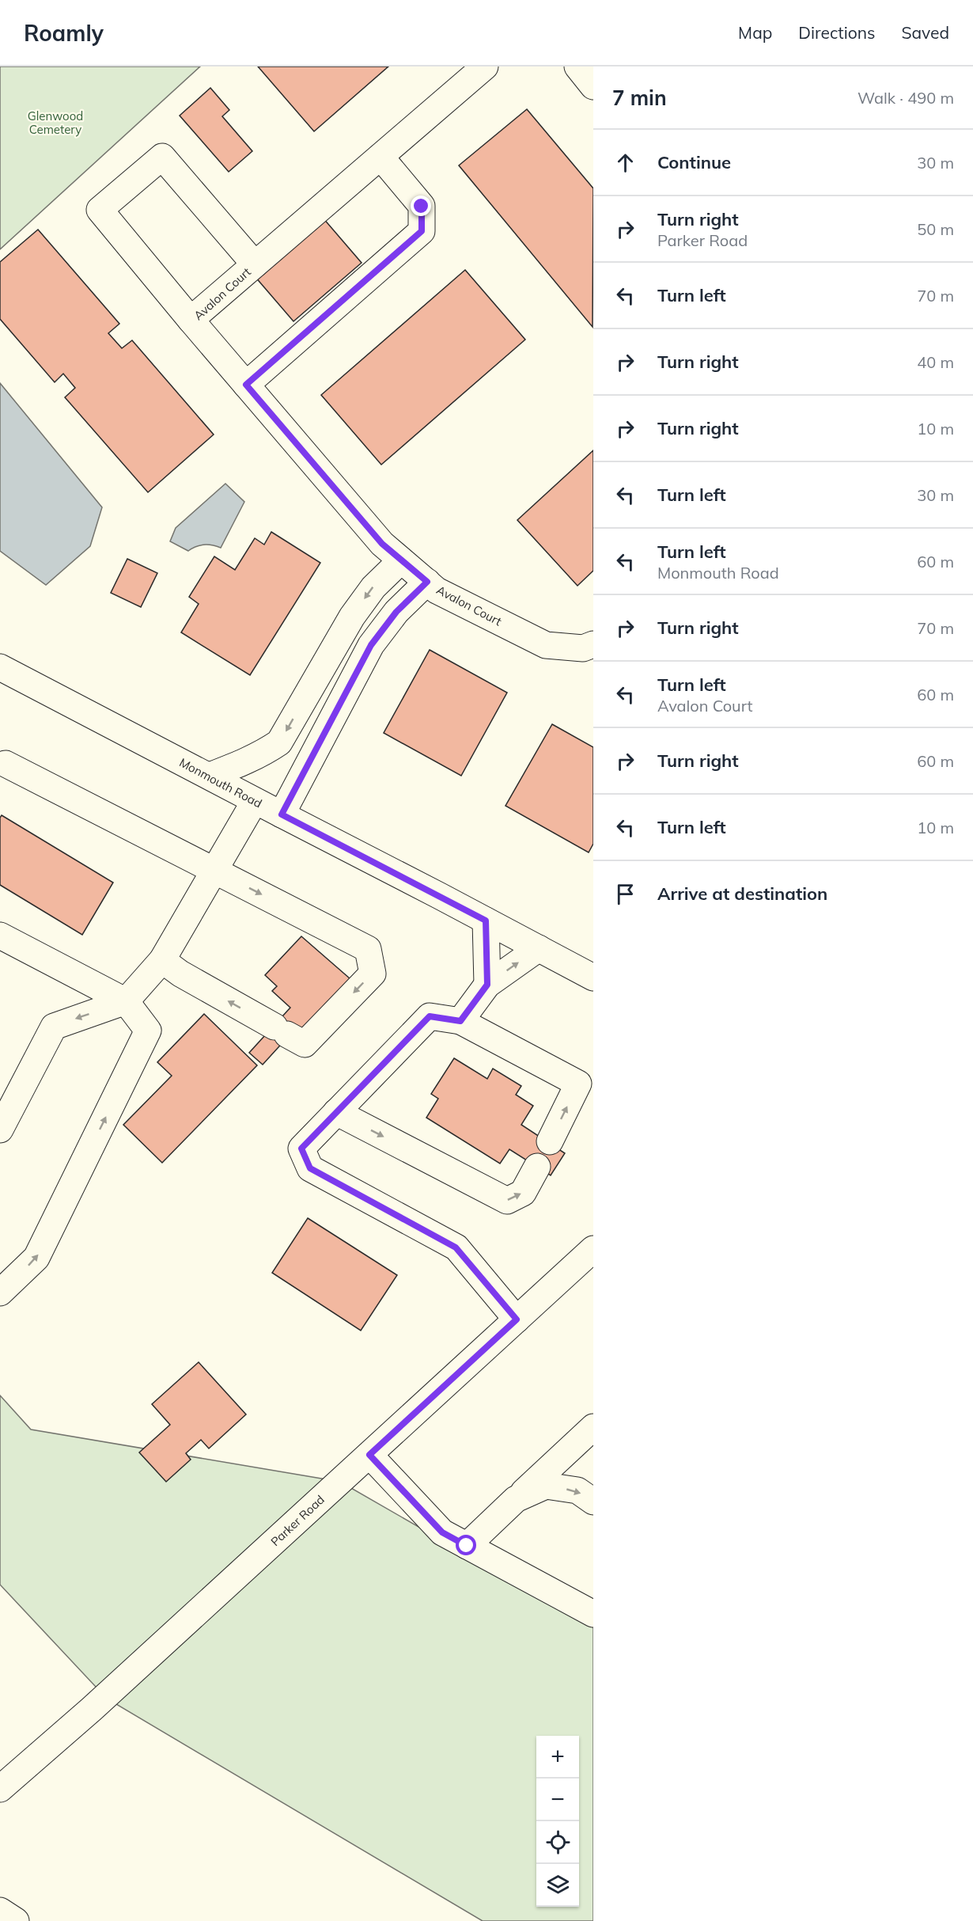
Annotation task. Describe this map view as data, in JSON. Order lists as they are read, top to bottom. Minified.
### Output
{"streets":{"street":["Avalon Court","Monmouth Road","Parker Road"]},"parks":["Glenwood Cemetery"],"page":{"header":"Roamly","nav":["Map","Directions","Saved"],"heading":["7 min","Walk · 490 m"],"list":[["Continue","30 m"],["Turn right","Parker Road","50 m"],["Turn left","70 m"],["Turn right","40 m"],["Turn right","10 m"],["Turn left","30 m"],["Turn left","Monmouth Road","60 m"],["Turn right","70 m"],["Turn left","Avalon Court","60 m"],["Turn right","60 m"],["Turn left","10 m"],"Arrive at destination"],"map_buttons":["+","−"]}}
